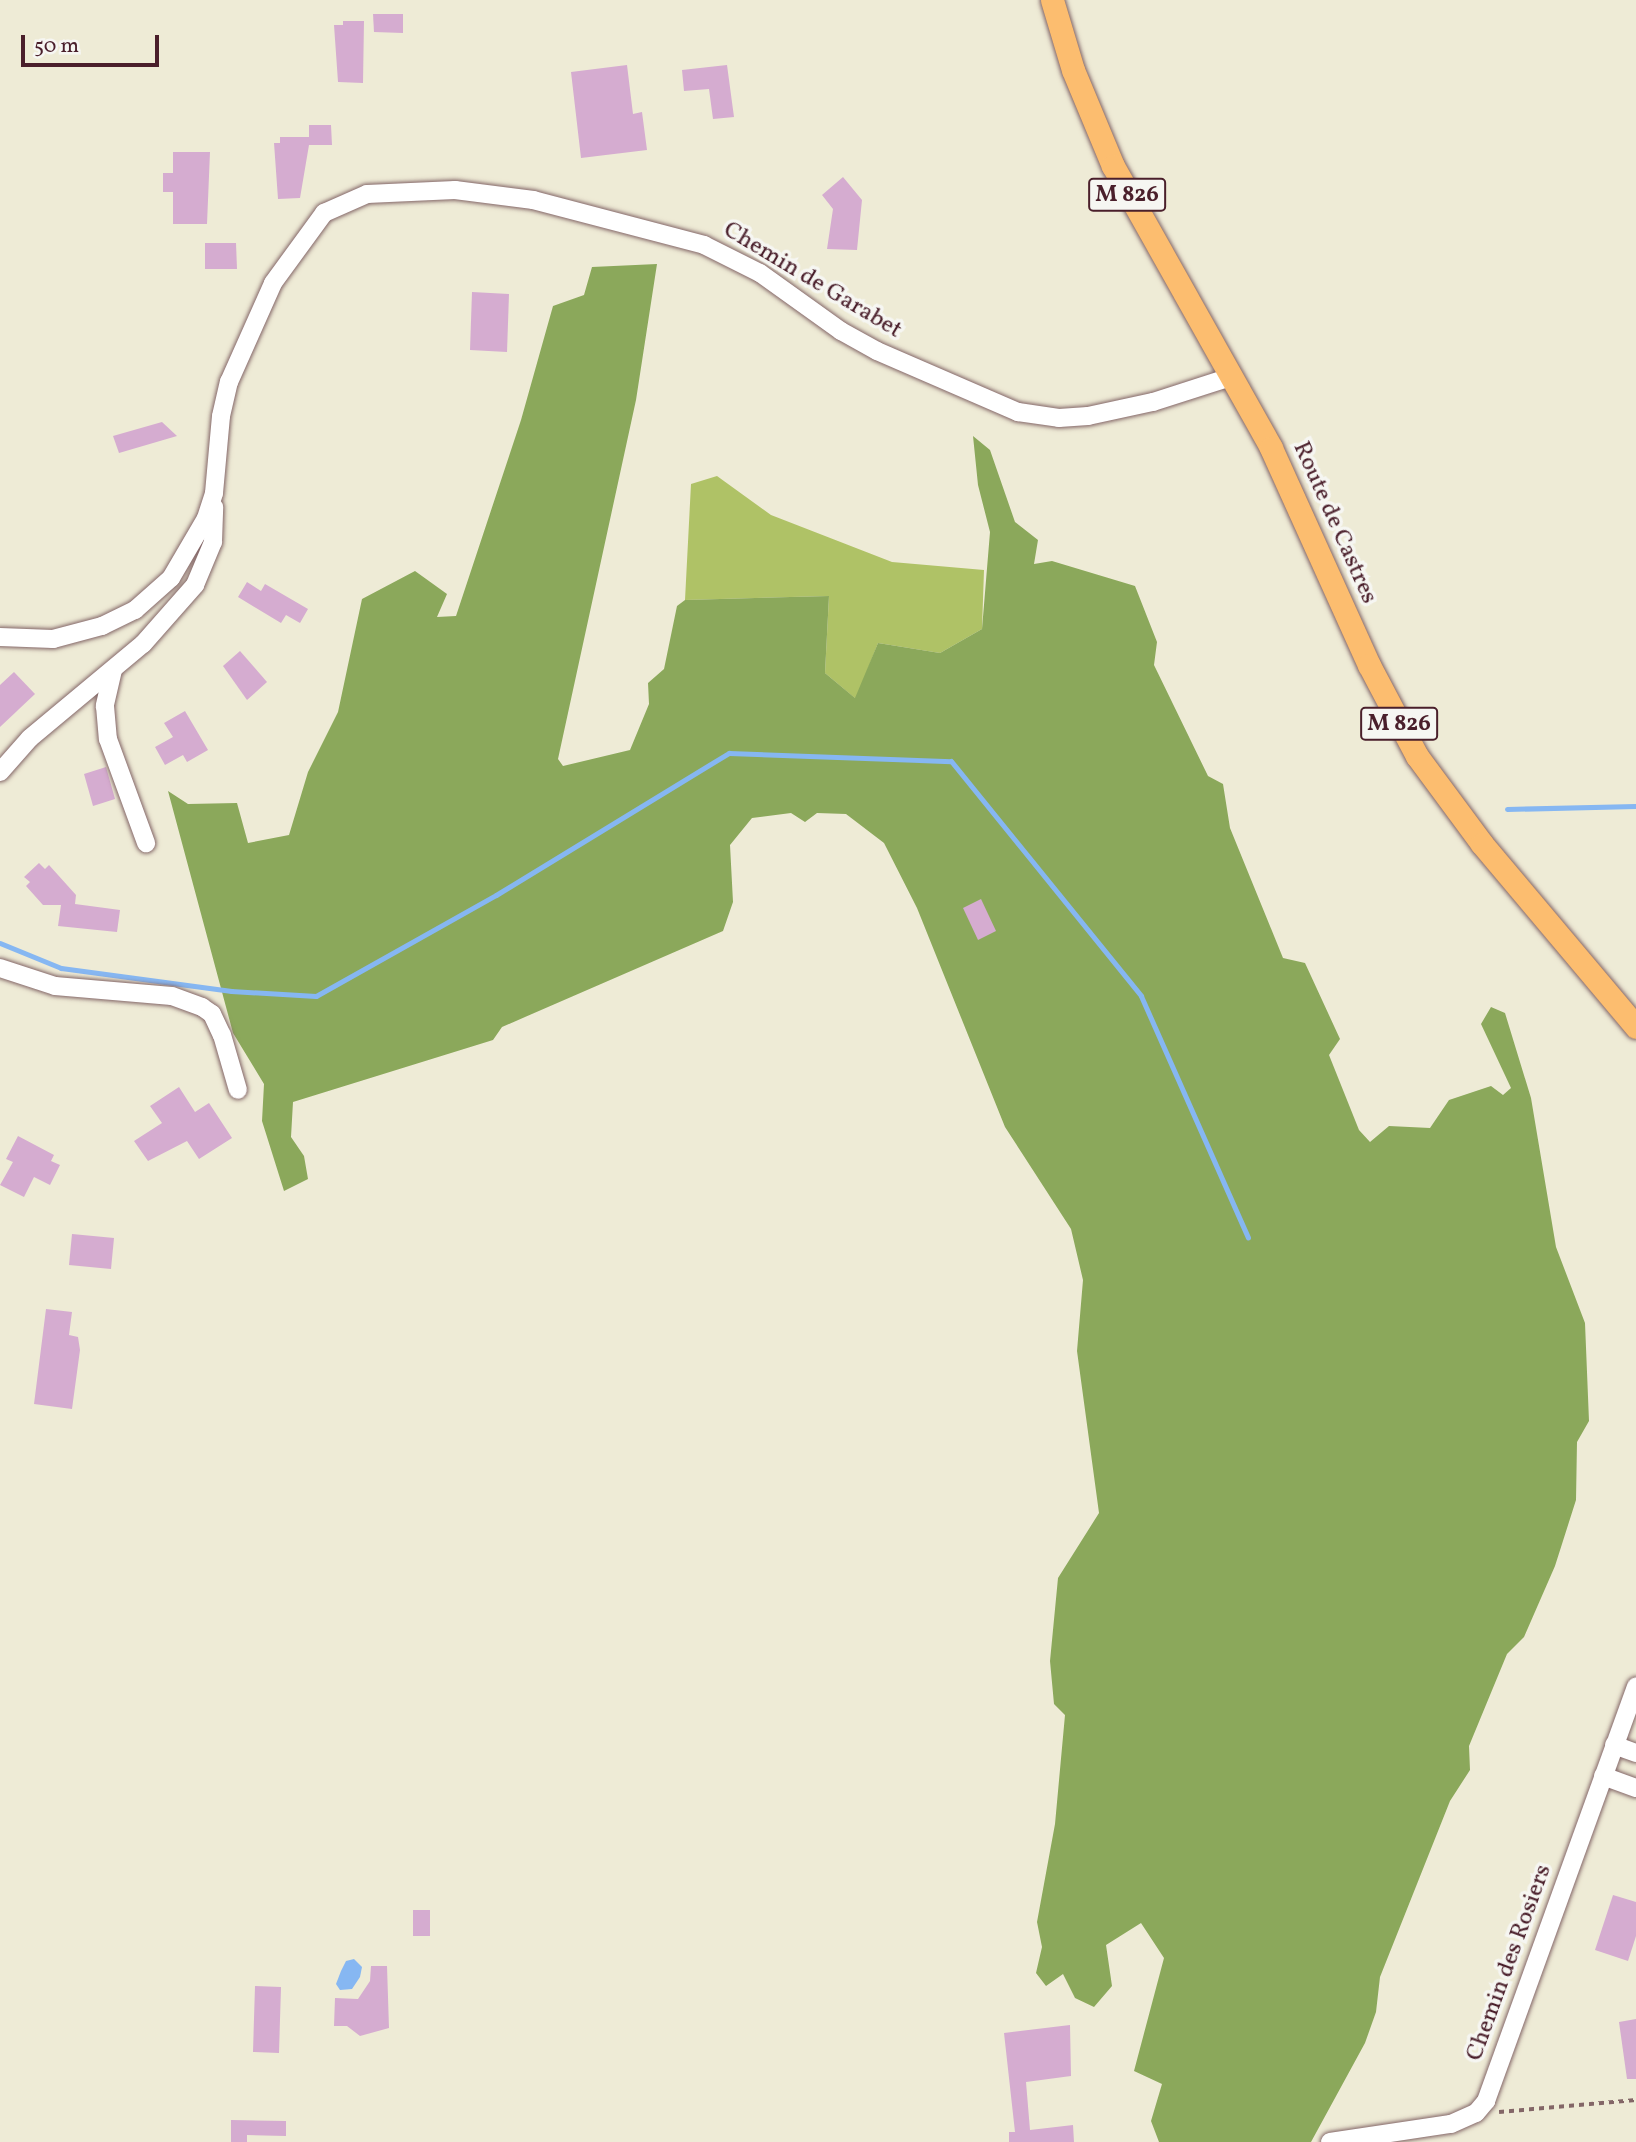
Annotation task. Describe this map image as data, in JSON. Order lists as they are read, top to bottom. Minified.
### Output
{"streets":{"main road":["M 826","Route de Castres"],"street":["Chemin de Garabet","Chemin des Rosiers"]},"crossings":[["Chemin de Garabet","Route de Castres"]],"scale_bar":"50 m"}
